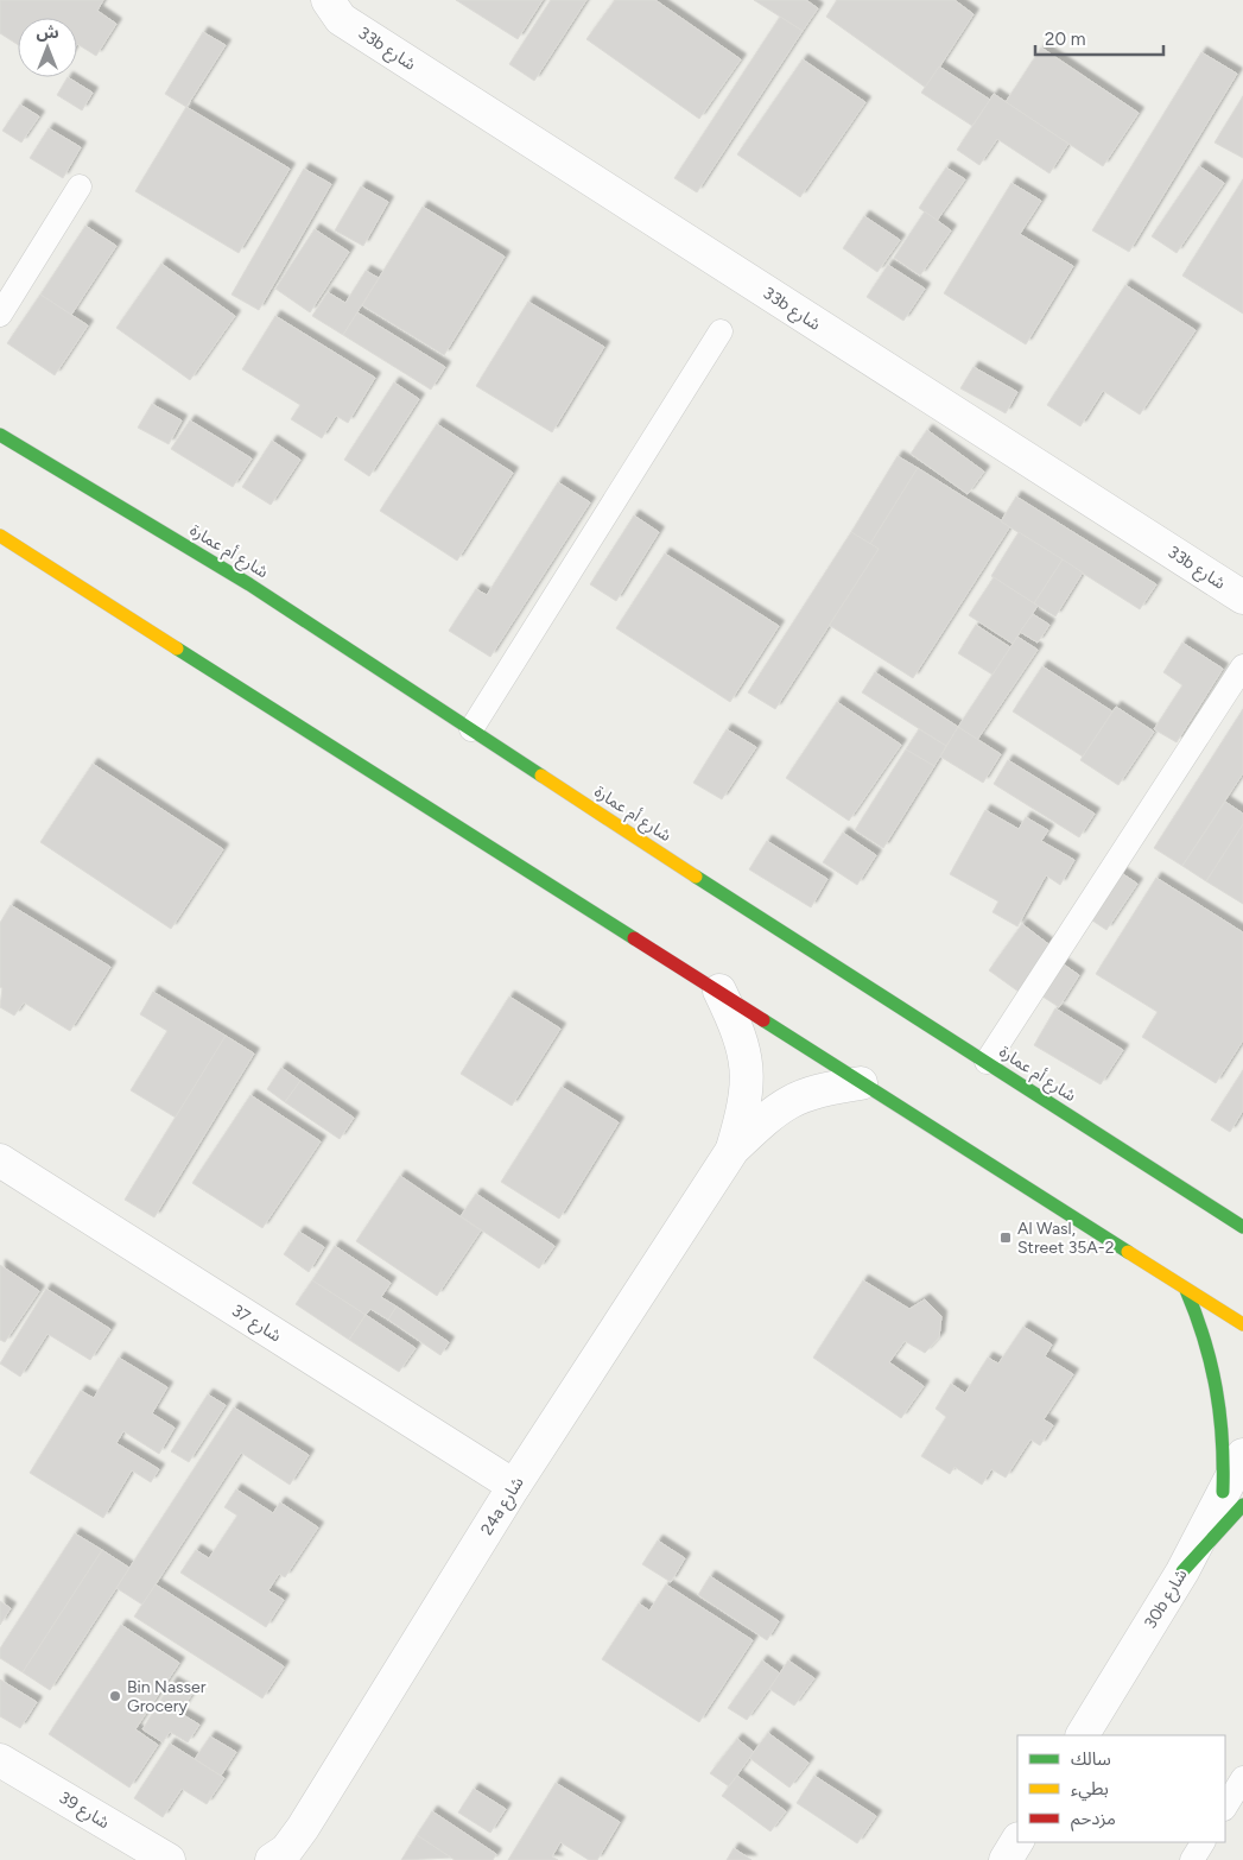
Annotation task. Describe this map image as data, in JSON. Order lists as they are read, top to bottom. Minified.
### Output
{"streets":{"street":["33b شارع","شارع أم عمارة","شارع 37","24a شارع","30b شارع","شارع 39"]},"crossings":[["شارع 37","24a شارع"]],"places":{"transit":["Al Wasl, Street 35A-2"],"other":["Bin Nasser Grocery"]},"legend":["سالك","بطيء","مزدحم"],"scale_bar":"20 m","north":"top"}
